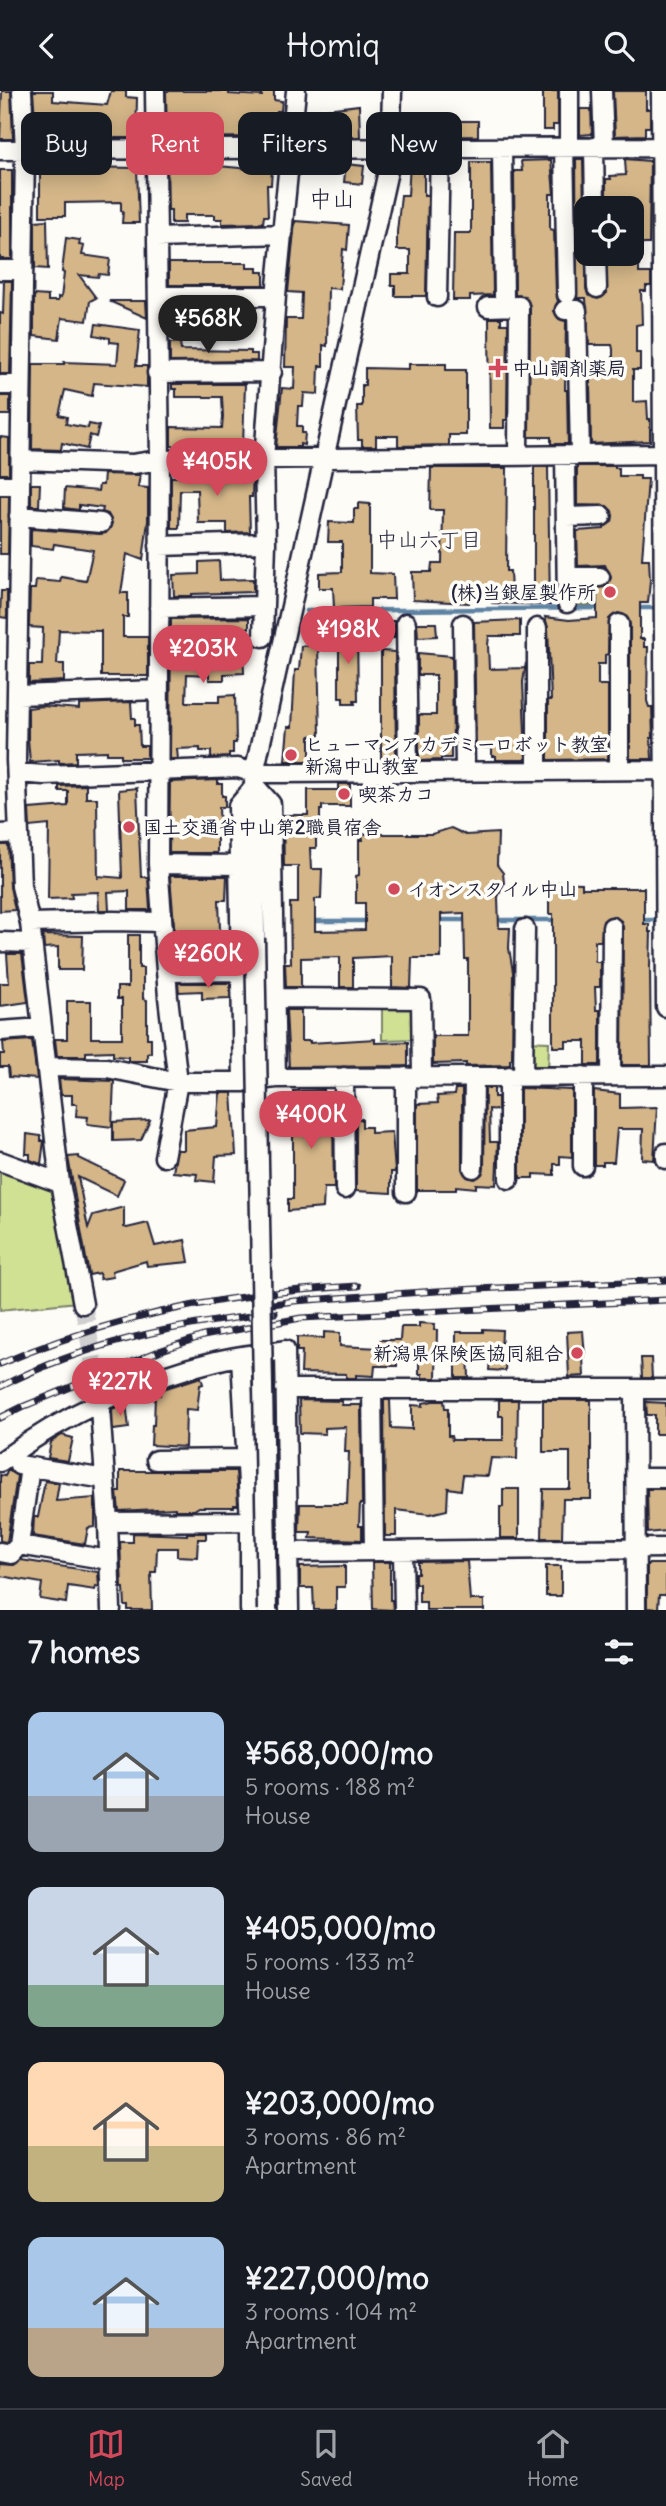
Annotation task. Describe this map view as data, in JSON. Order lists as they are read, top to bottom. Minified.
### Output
{"districts":["中山","中山六丁目"],"places":{"health":["中山調剤薬局"],"other":["(株)当銀屋製作所","ヒューマンアカデミーロボット教室 新潟中山教室","喫茶カコ","国土交通省中山第2職員宿舎","イオンスタイル中山","新潟県保険医協同組合"]},"page":{"header":"Homiq","chip":["Buy","Rent","Filters","New"],"price":["¥568K","¥405K","¥198K","¥203K","¥260K","¥400K","¥227K"],"heading":"7 homes","list":[{"name":"¥568,000/mo","note":"5 rooms · 188 m² · House"},{"name":"¥405,000/mo","note":"5 rooms · 133 m² · House"},{"name":"¥203,000/mo","note":"3 rooms · 86 m² · Apartment"},{"name":"¥227,000/mo","note":"3 rooms · 104 m² · Apartment"}],"tabs":["Map","Saved","Home"]}}
